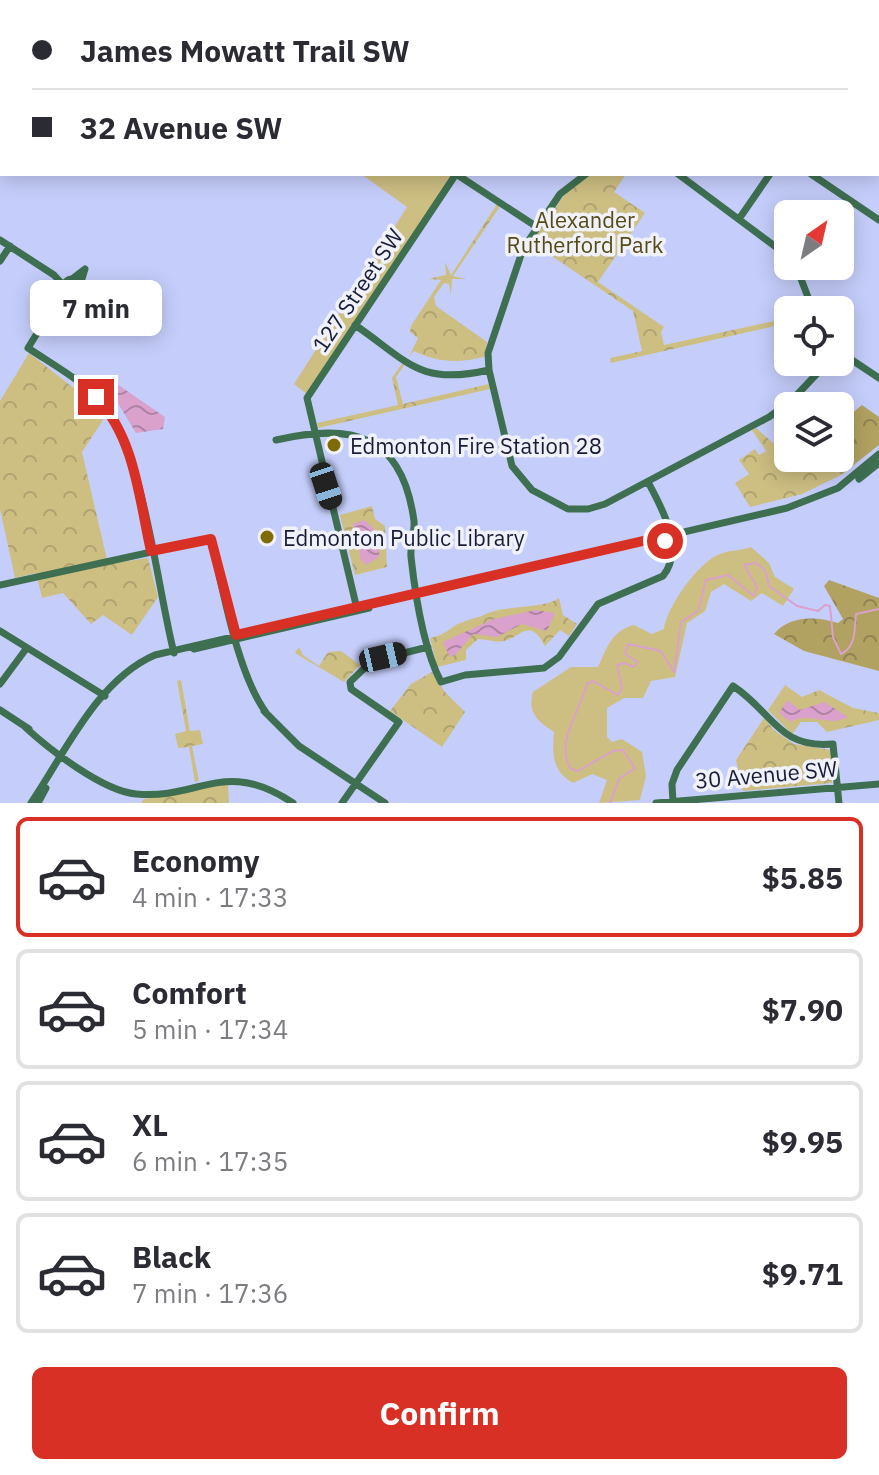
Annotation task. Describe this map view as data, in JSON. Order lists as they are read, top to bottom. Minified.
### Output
{"streets":{"street":["127 Street SW","30 Avenue SW"]},"parks":["Alexander Rutherford Park"],"places":["Edmonton Fire Station 28","Edmonton Public Library"],"north":"top right","page":{"banner":["James Mowatt Trail SW","32 Avenue SW"],"bubble":"7 min","list":[{"name":"Economy","note":"4 min · 17:33","value":"$5.85"},{"name":"Comfort","note":"5 min · 17:34","value":"$7.90"},{"name":"XL","note":"6 min · 17:35","value":"$9.95"},{"name":"Black","note":"7 min · 17:36","value":"$9.71"}],"buttons":"Confirm"}}
